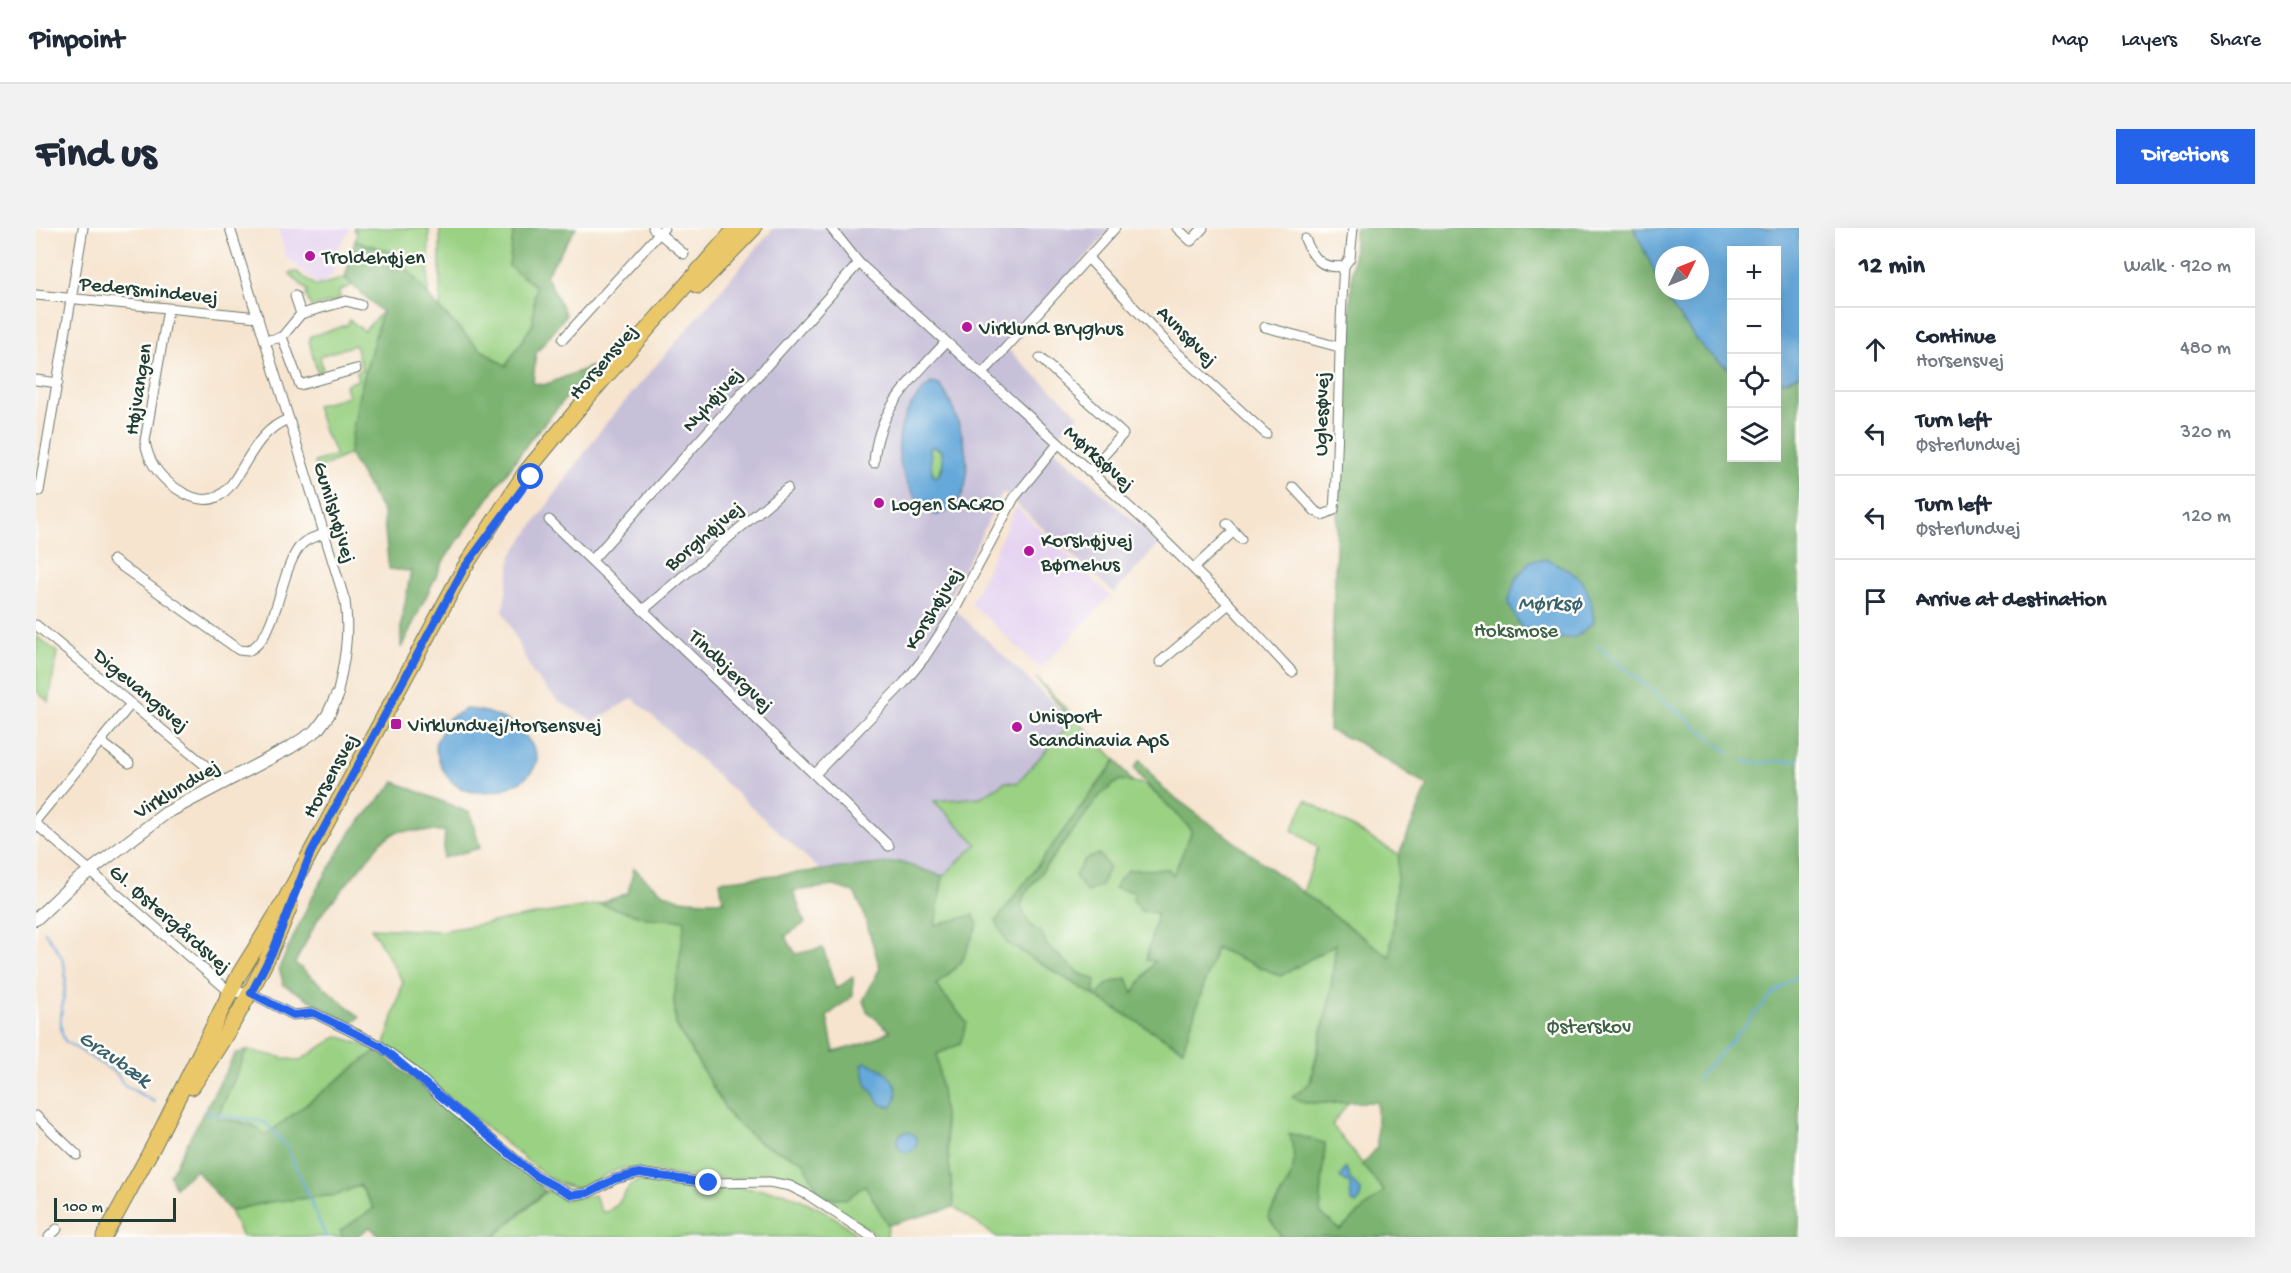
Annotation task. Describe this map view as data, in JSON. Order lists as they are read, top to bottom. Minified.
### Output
{"streets":{"main road":["Horsensvej"],"street":["Pedersmindevej","Avnsøvej","Højvangen","Nyhøjvej","Uglesøvej","Mørksøvej","Gunilshøjvej","Borghøjvej","Korshøjvej","Tindbjergvej","Digevangsvej","Virklundvej","Gl. Østergårdsvej"]},"crossings":[["Pedersmindevej","Højvangen"],["Pedersmindevej","Gunilshøjvej"],["Horsensvej","Gl. Østergårdsvej"],["Højvangen","Gunilshøjvej"],["Nyhøjvej","Mørksøvej"],["Nyhøjvej","Tindbjergvej"],["Mørksøvej","Korshøjvej"],["Gunilshøjvej","Virklundvej"],["Borghøjvej","Tindbjergvej"],["Korshøjvej","Tindbjergvej"],["Digevangsvej","Virklundvej"],["Virklundvej","Gl. Østergårdsvej"]],"water":["Mørksø","Gravbæk"],"parks":["Hoksmose","Østerskov"],"places":{"other":["Troldehøjen","Virklund Bryghus","Logen SACRO","Korshøjvej Børnehus","Unisport Scandinavia ApS"],"transit":["Virklundvej/Horsensvej"]},"scale_bar":"100 m","north":"top right","page":{"header":"Pinpoint","nav":["Map","Layers","Share"],"buttons":"Directions","title":"Find us","heading":["12 min","Walk · 920 m"],"map_buttons":["+","−"],"list":[["Continue","Horsensvej","480 m"],["Turn left","Østerlundvej","320 m"],["Turn left","Østerlundvej","120 m"],"Arrive at destination"],"scale":"100 m"}}
